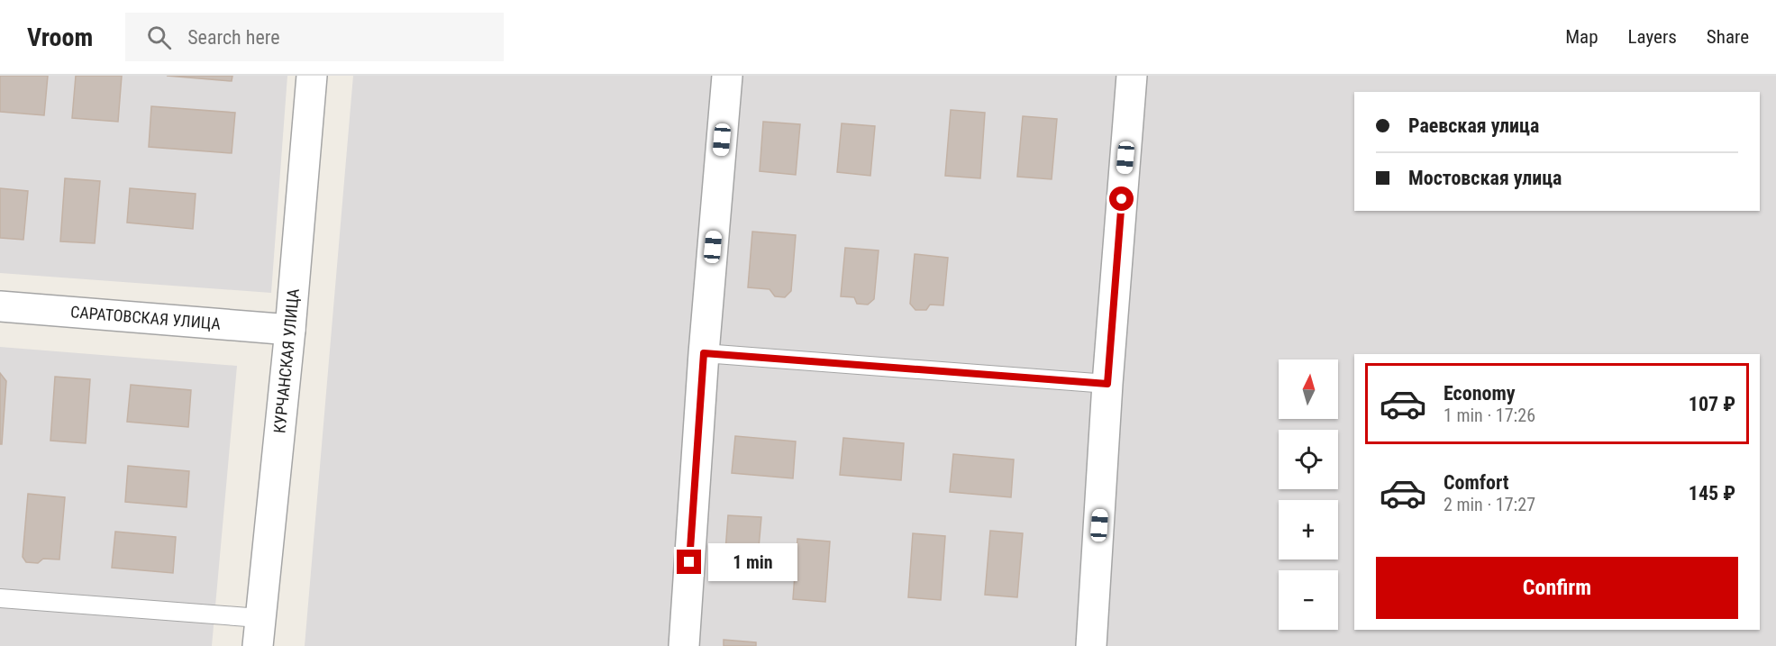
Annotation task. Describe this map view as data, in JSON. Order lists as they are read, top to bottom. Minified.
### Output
{"streets":{"street":["САРАТОВСКАЯ УЛИЦА","КУРЧАНСКАЯ УЛИЦА"]},"crossings":[["САРАТОВСКАЯ УЛИЦА","КУРЧАНСКАЯ УЛИЦА"]],"north":"top","page":{"header":"Vroom","search":"Search here","nav":["Map","Layers","Share"],"banner":["Раевская улица","Мостовская улица"],"map_buttons":["+","−"],"list":[{"name":"Economy","note":"1 min · 17:26","value":"107 ₽"},{"name":"Comfort","note":"2 min · 17:27","value":"145 ₽"}],"bubble":"1 min","buttons":"Confirm"}}
